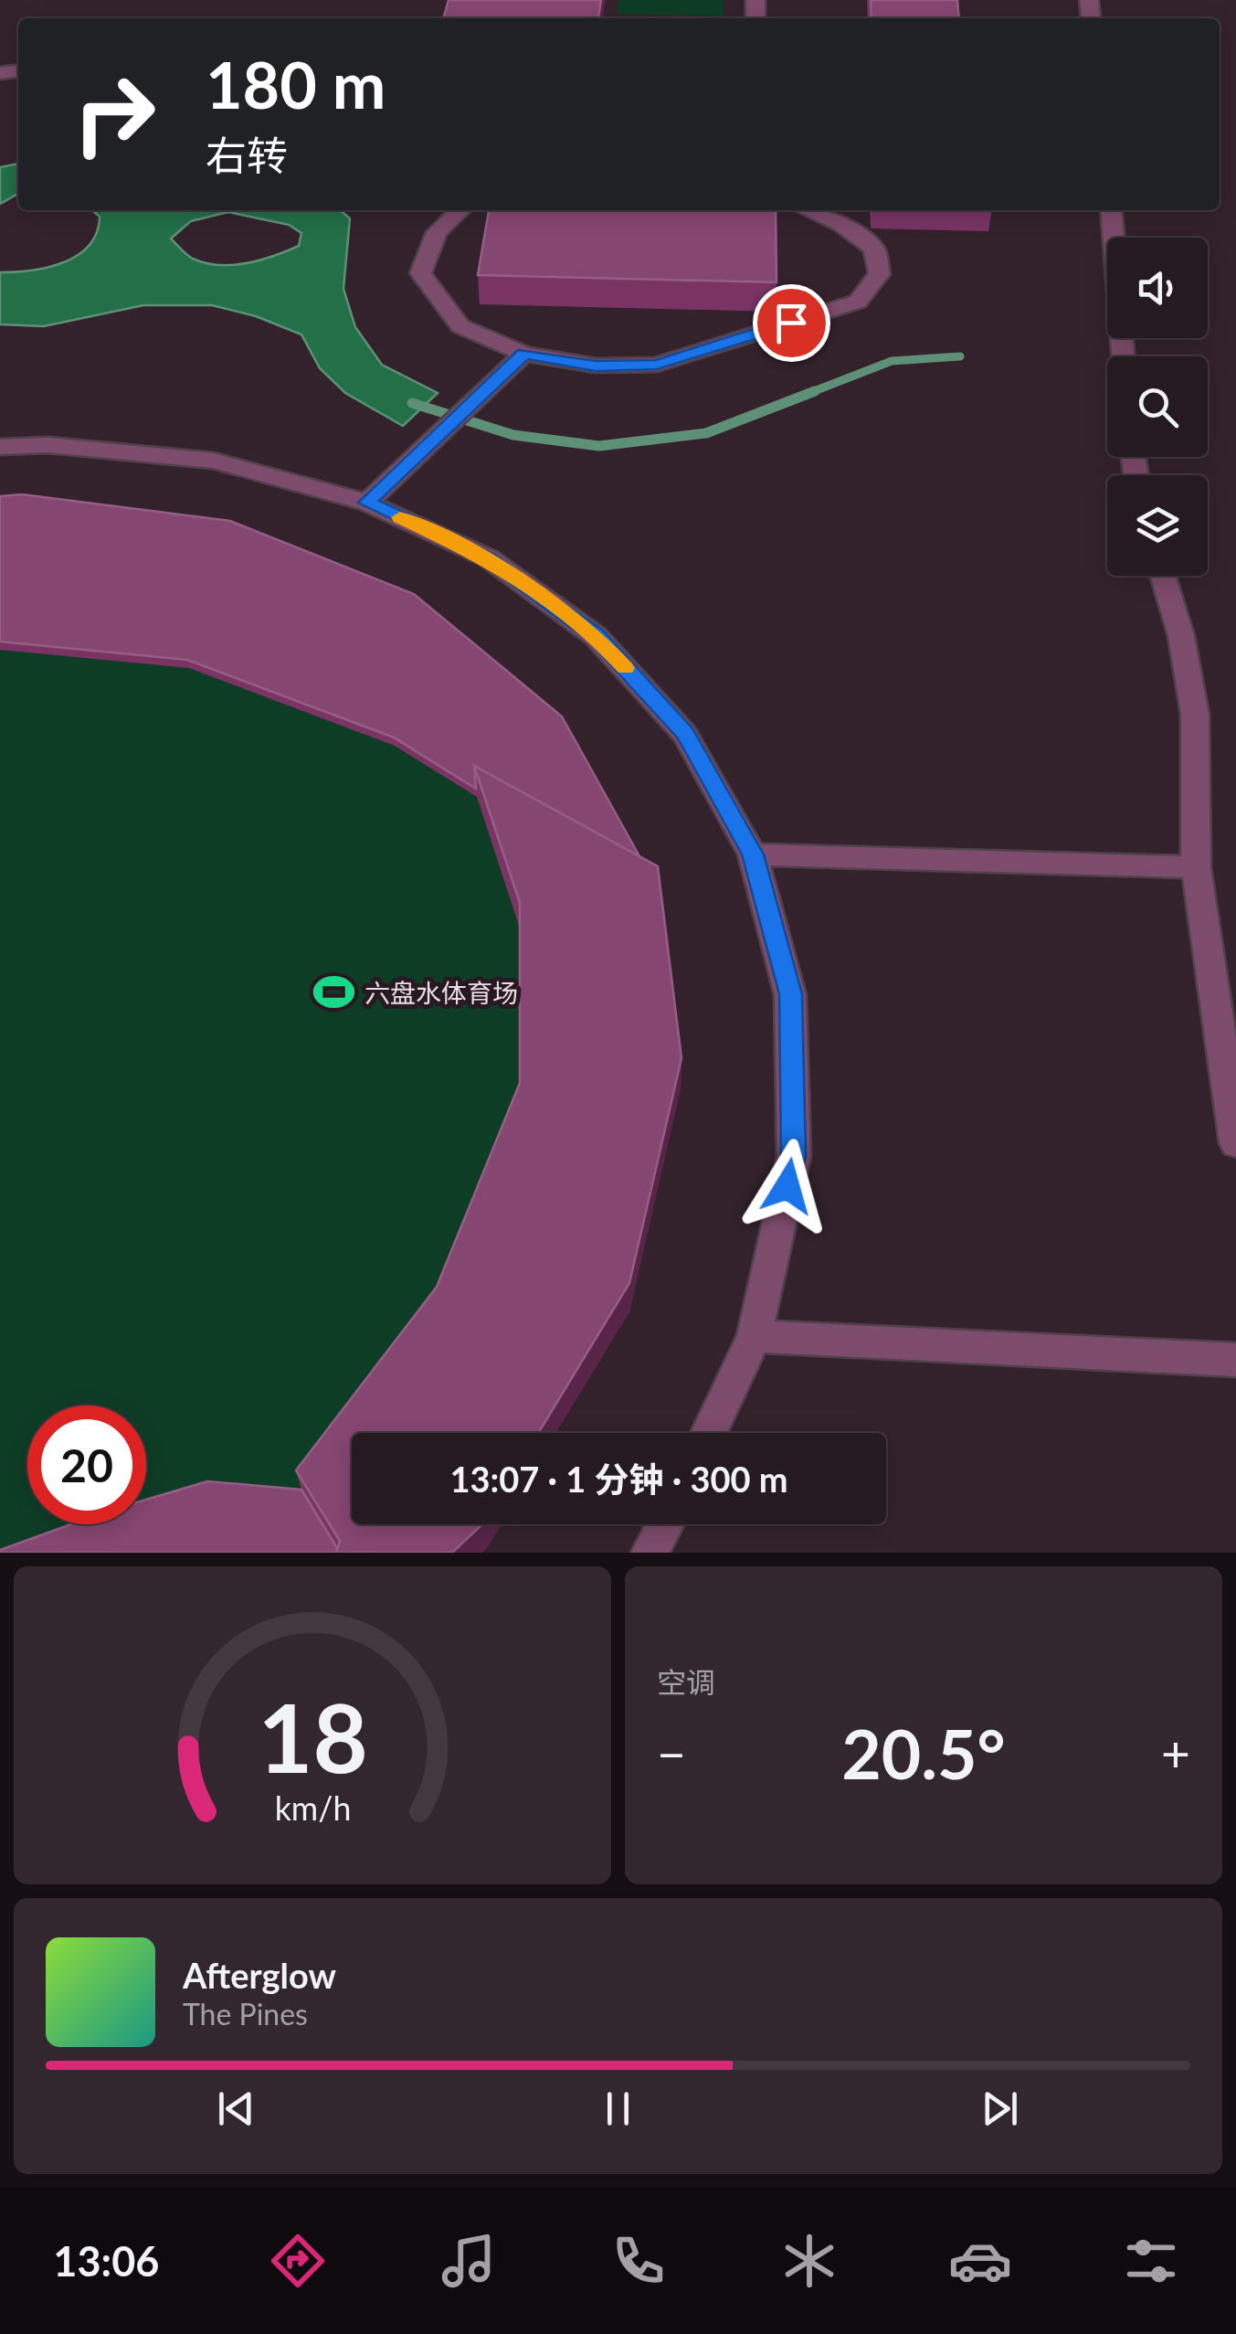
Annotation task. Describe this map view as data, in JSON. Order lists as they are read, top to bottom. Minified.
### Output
{"places":{"sports":["六盘水体育场"]},"page":{"turn":["180 m","右转"],"limit":"20","trip":"13:07 · 1 分钟 · 300 m","tile":"空调","heat":["−","20.5°","+"],"song":["Afterglow","The Pines"],"tabs":"13:06","gauge":["18","km/h"]}}
